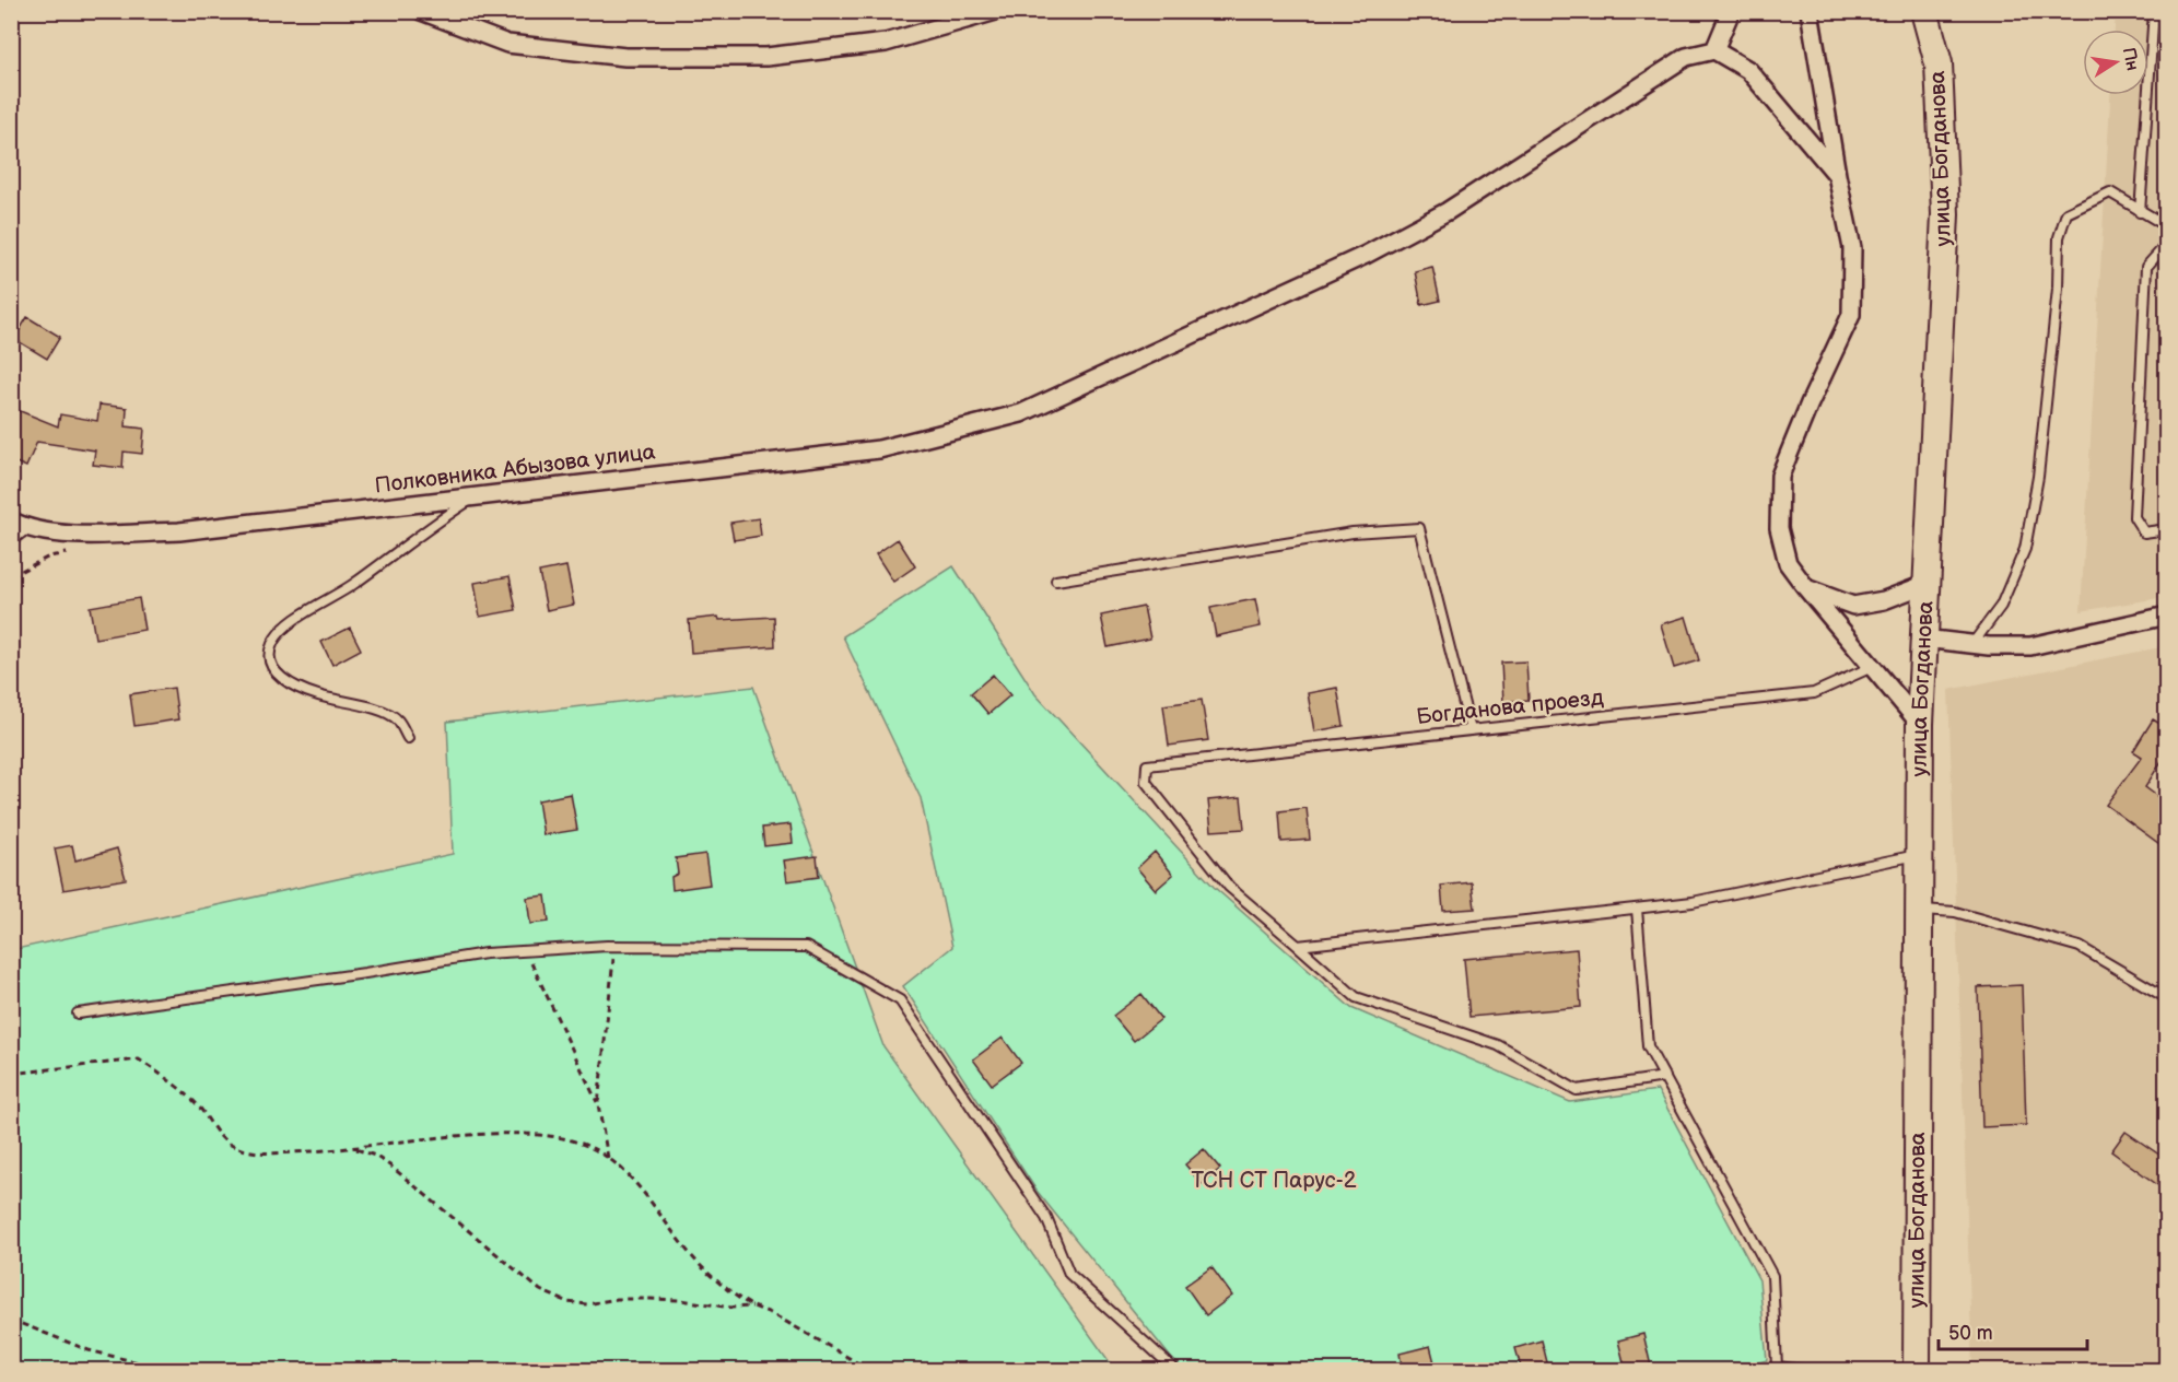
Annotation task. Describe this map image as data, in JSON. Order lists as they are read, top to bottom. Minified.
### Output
{"streets":{"main road":["улица Богданова"],"street":["Полковника Абызова улица"],"lane":["Богданова проезд"]},"parks":["ТСН СТ Парус-2"],"scale_bar":"50 m","north":"right"}
